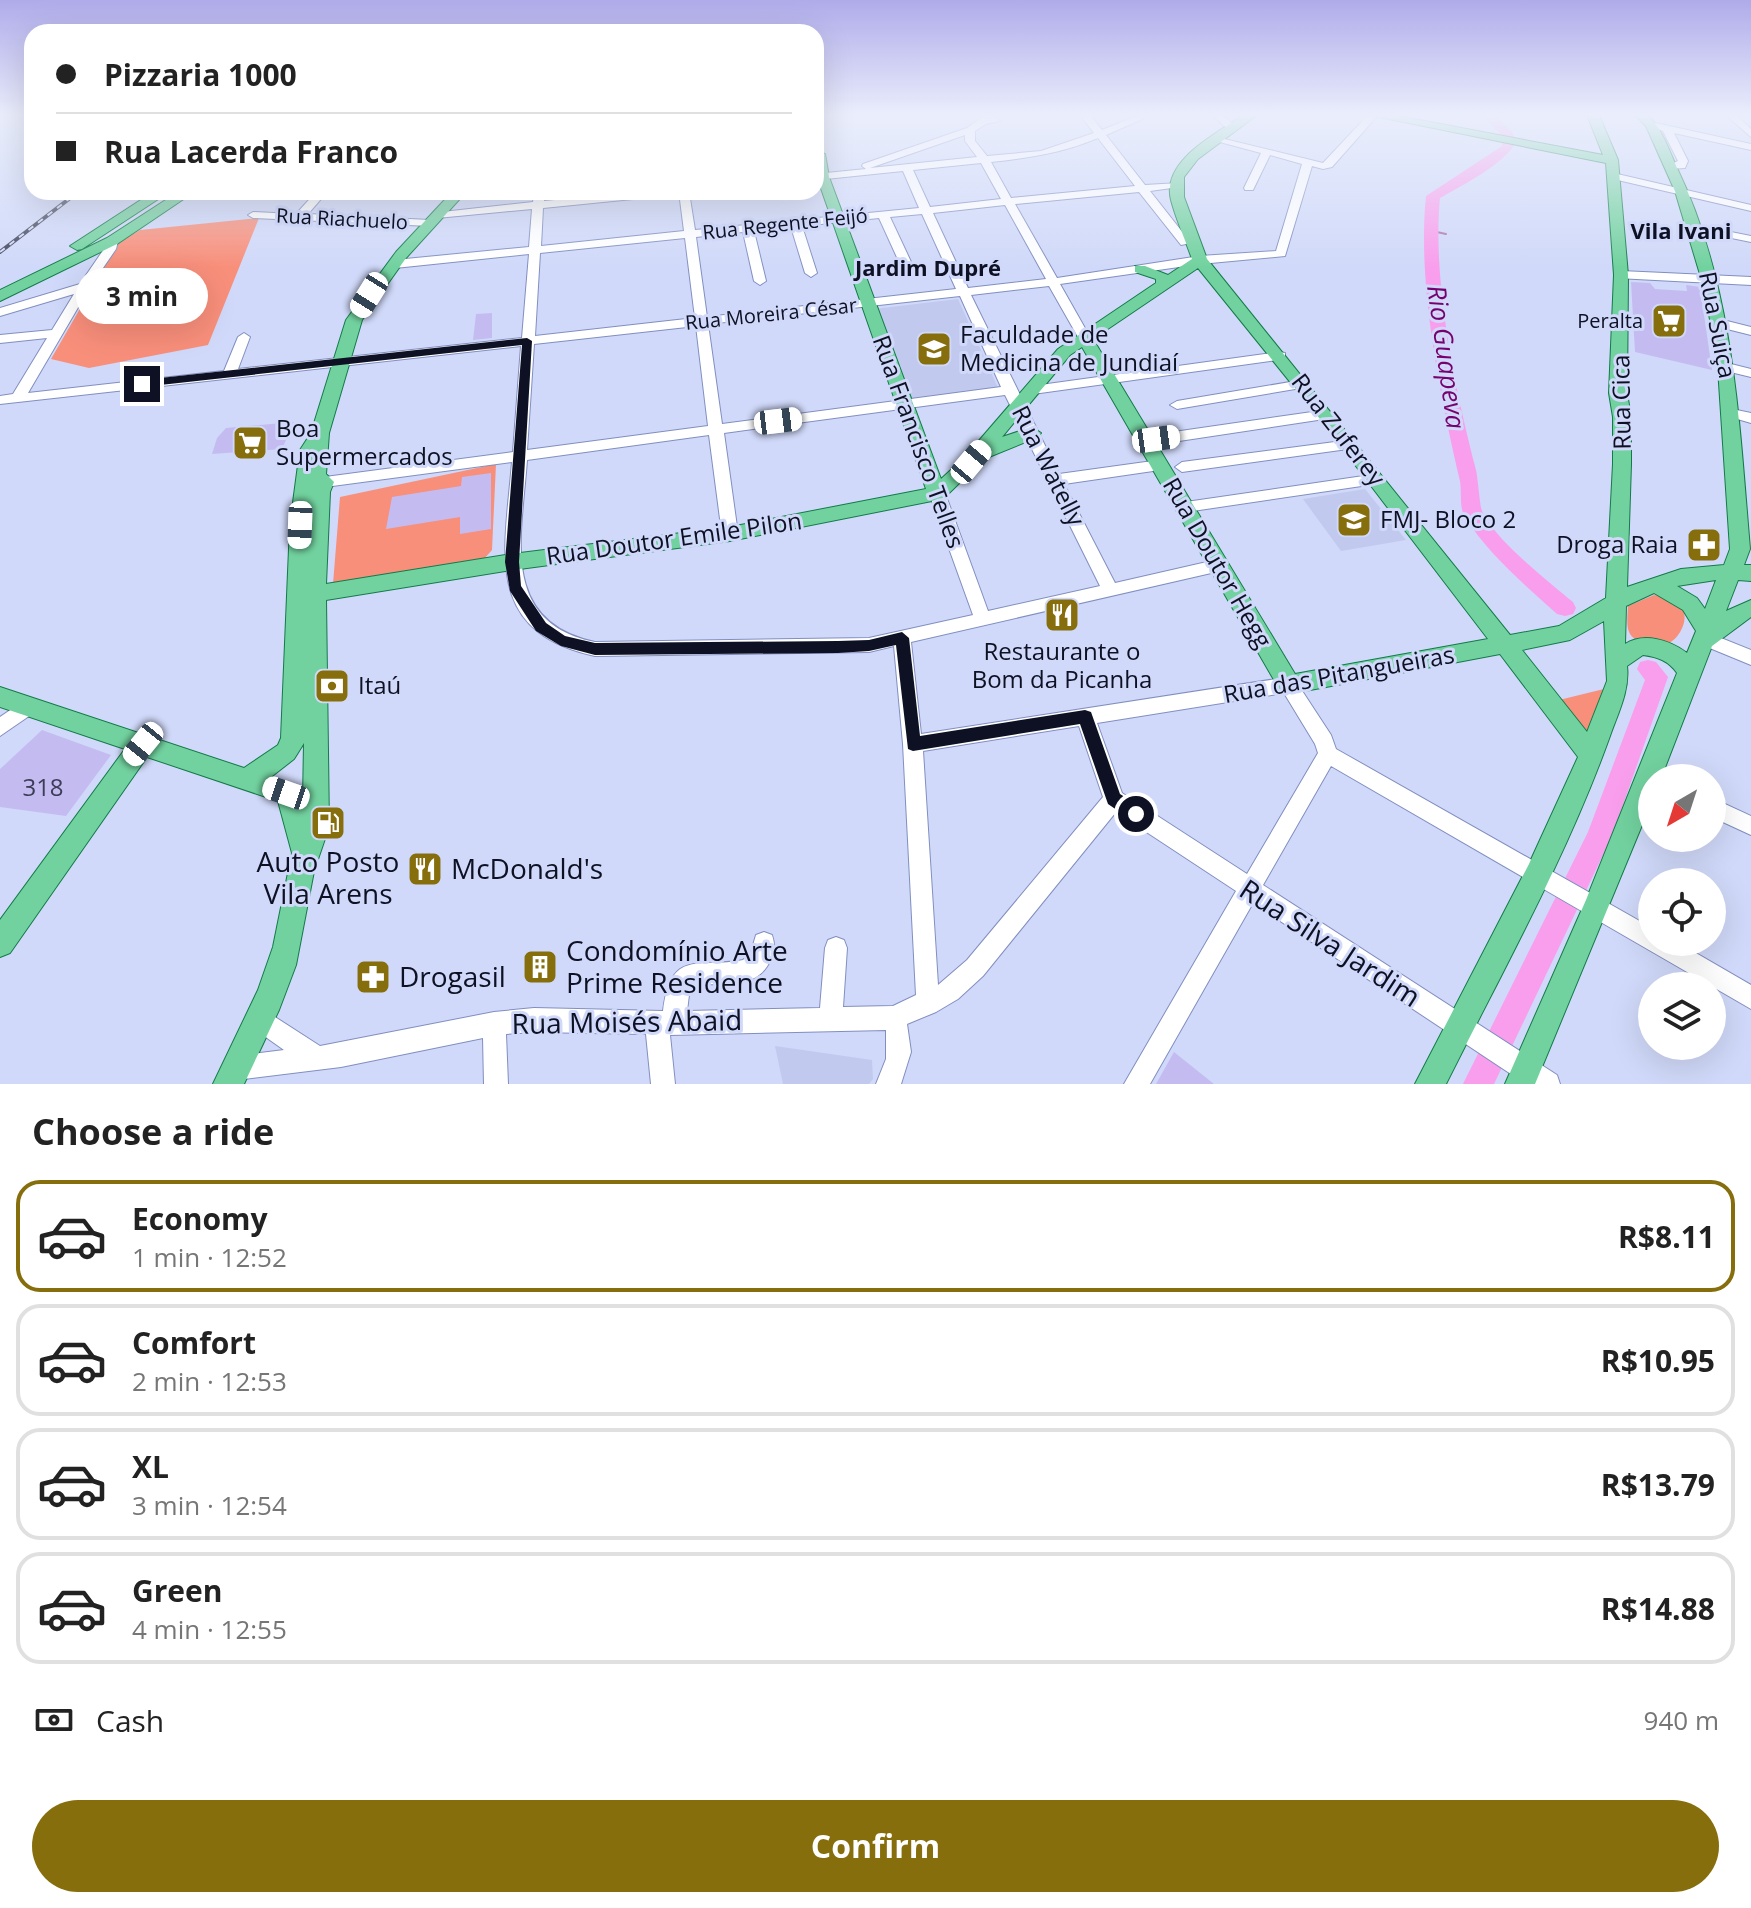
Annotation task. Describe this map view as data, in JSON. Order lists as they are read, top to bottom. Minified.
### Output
{"streets":{"main road":["Rua Suiça","Rua Cica","Rua Zuferey","Rua Francisco Telles","Rua Doutor Emile Pilon","Rua Doutor Hegg","Rua das Pitangueiras"],"street":["Rua Riachuelo","Rua Regente Feijó","Rua Moreira César","Rua Watelly","Rua Silva Jardim","Rua Moisés Abaid"]},"crossings":[["Rua Regente Feijó","Rua Francisco Telles"],["Rua Regente Feijó","Rua Watelly"],["Rua Regente Feijó","Rua Doutor Hegg"],["Rua Moreira César","Rua Zuferey"],["Rua Moreira César","Rua Francisco Telles"],["Rua Moreira César","Rua Watelly"],["Rua Moreira César","Rua Doutor Hegg"],["Rua Suiça","Rua das Pitangueiras"],["Rua Suiça","Rua Silva Jardim"],["Rua Cica","Rua Zuferey"],["Rua Cica","Rua das Pitangueiras"],["Rua Cica","Rua Silva Jardim"],["Rua Zuferey","Rua das Pitangueiras"],["Rua Francisco Telles","Rua Doutor Emile Pilon"],["Rua Doutor Hegg","Rua das Pitangueiras"]],"districts":["Vila Ivani","Jardim Dupré"],"water":["Rio Guapeva"],"places":{"supermarket":["Peralta","Boa Supermercados"],"school or university":["Faculdade de Medicina de Jundiaí","FMJ- Bloco 2"],"pharmacy":["Droga Raia","Drogasil"],"restaurant":["Restaurante o Bom da Picanha","McDonald's"],"bank":["Itaú"],"fuel station":["Auto Posto Vila Arens"],"building":["Condomínio Arte Prime Residence"]},"house_numbers":["318"],"north":"bottom left","page":{"banner":["Pizzaria 1000","Rua Lacerda Franco"],"bubble":"3 min","heading":"Choose a ride","list":[{"name":"Economy","note":"1 min · 12:52","value":"R$8.11"},{"name":"Comfort","note":"2 min · 12:53","value":"R$10.95"},{"name":"XL","note":"3 min · 12:54","value":"R$13.79"},{"name":"Green","note":"4 min · 12:55","value":"R$14.88"}],"pay":["Cash","940 m"],"buttons":"Confirm"}}
